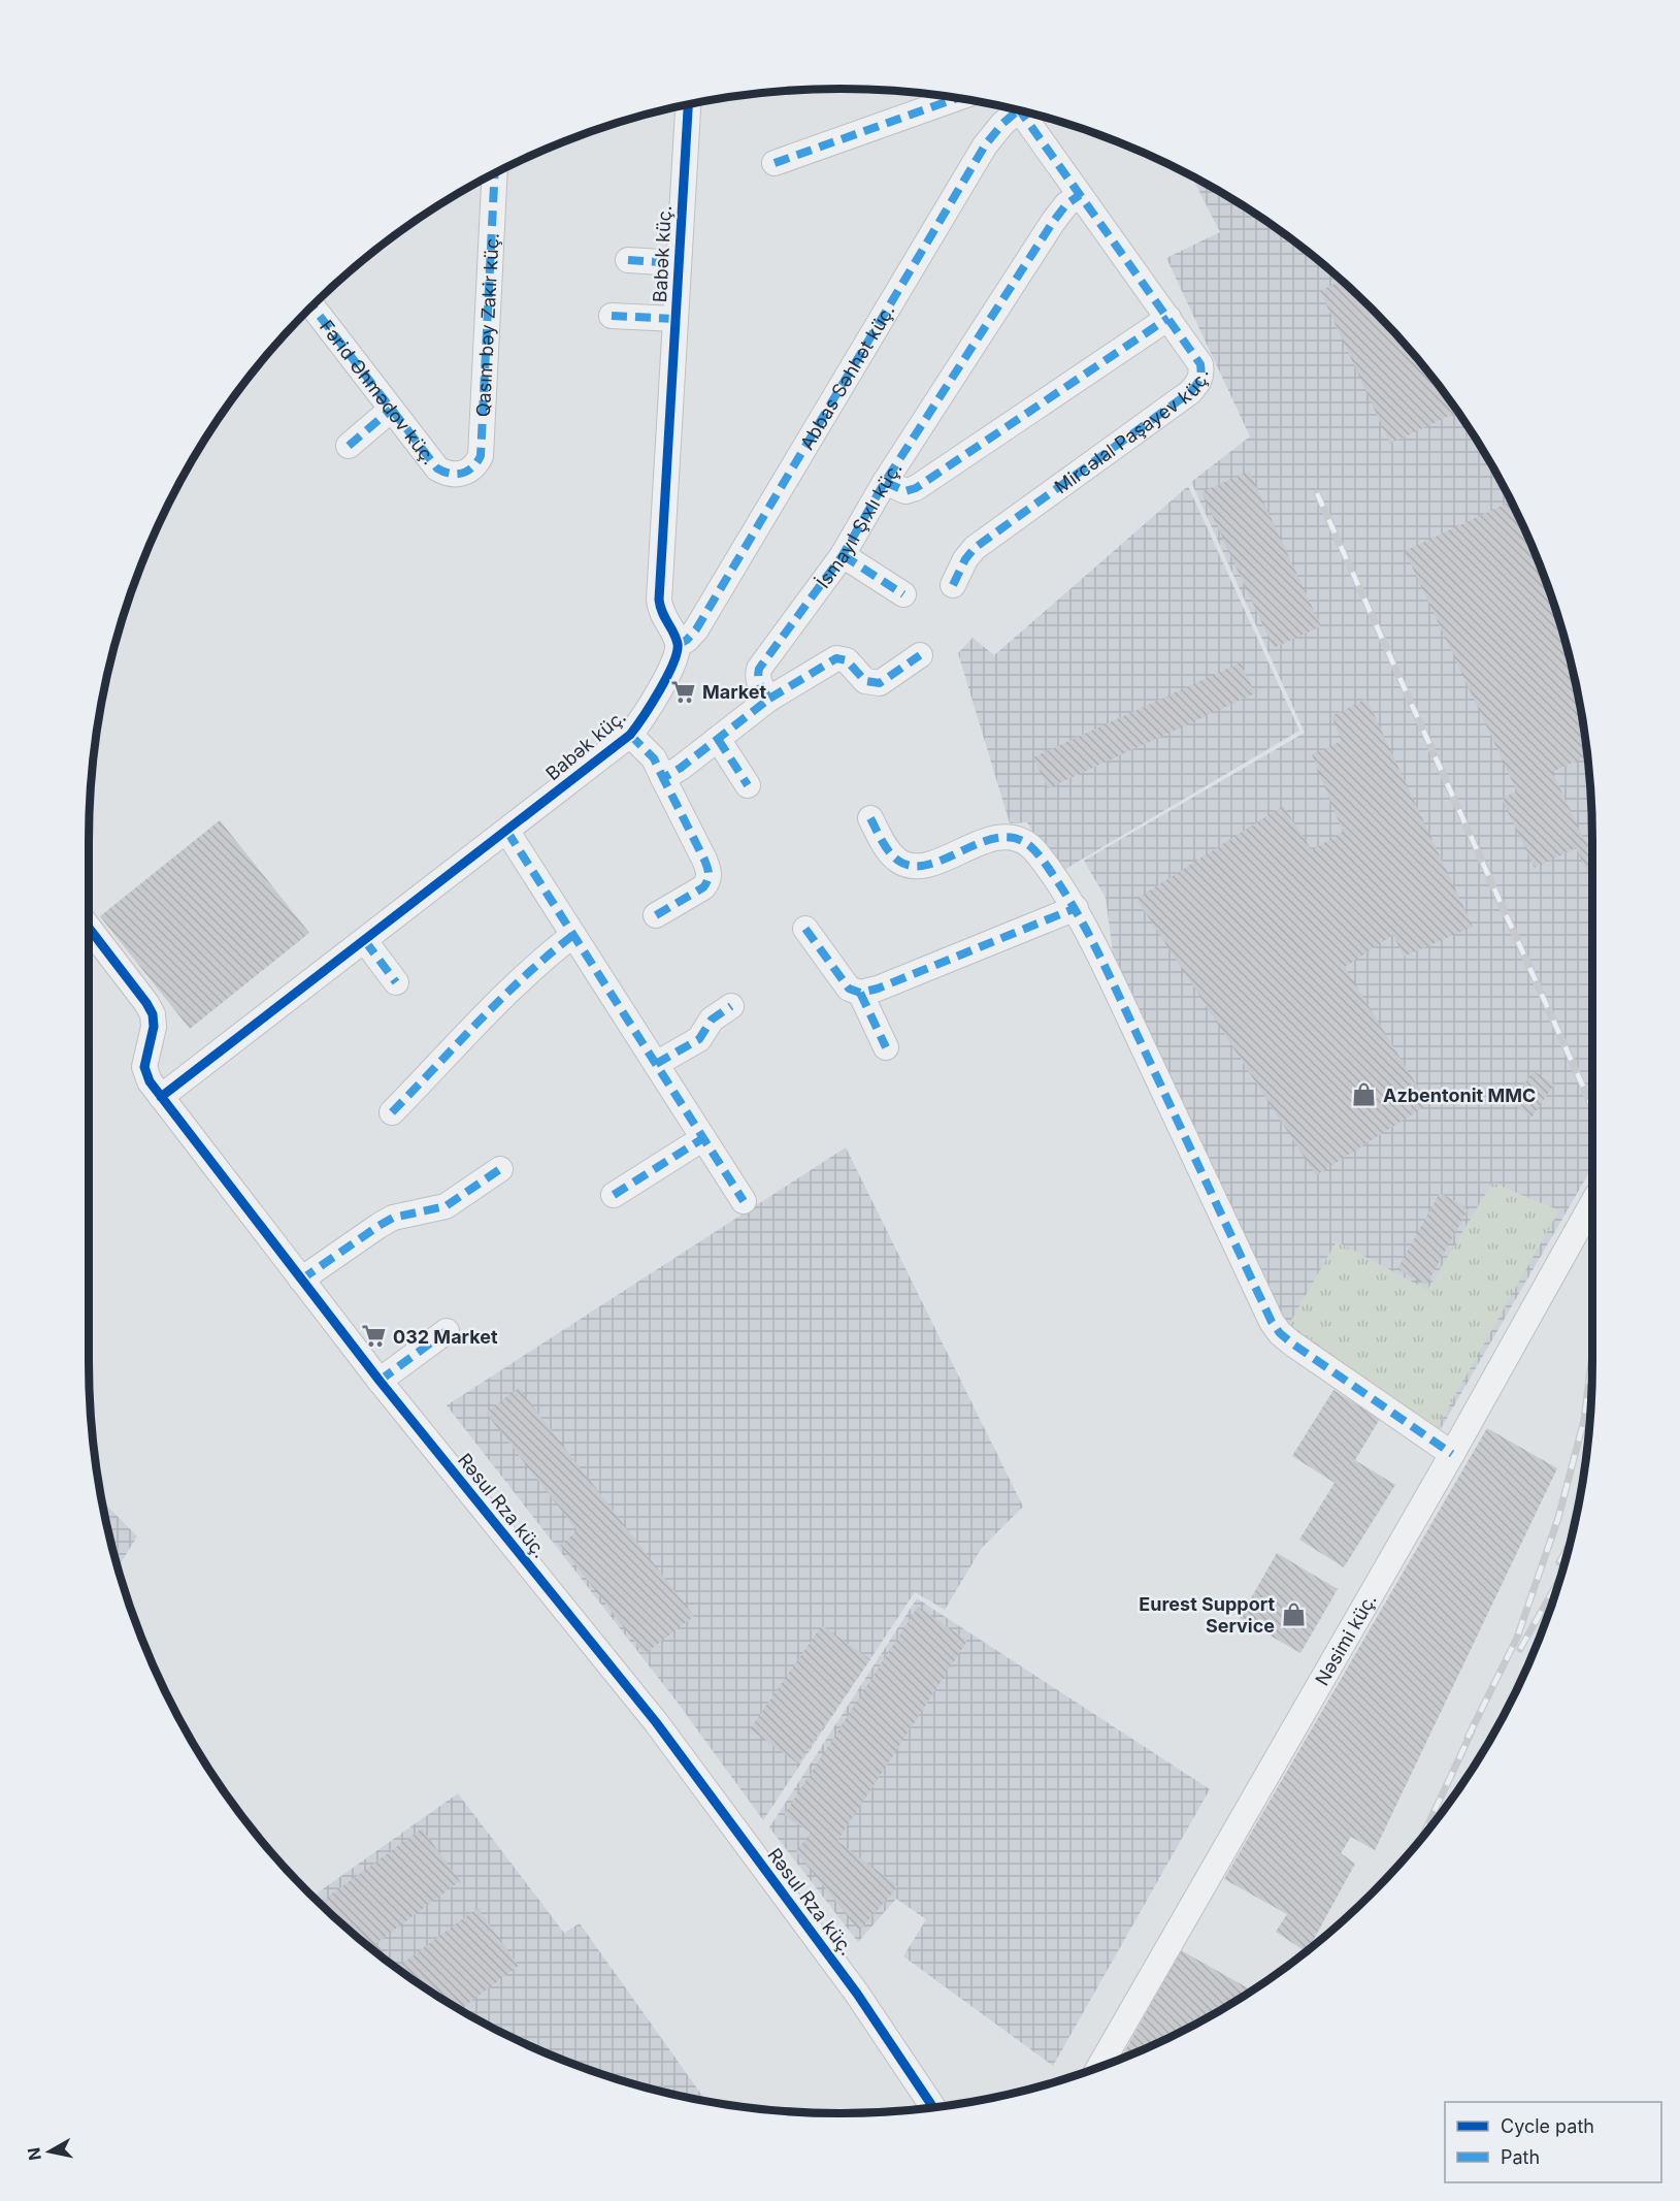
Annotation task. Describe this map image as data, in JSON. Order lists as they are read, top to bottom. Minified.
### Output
{"streets":{"street":["Babək küç.","Qasım bəy Zakir küç.","Abbas Səhhət küç.","Fərid Əhmədov küç.","Mircəlal Paşayev küç.","İsmayıl Şıxlı küç.","Rəsul Rza küç.","Nəsimi küç."]},"crossings":[["Babək küç.","Abbas Səhhət küç."],["Babək küç.","Rəsul Rza küç."],["Qasım bəy Zakir küç.","Fərid Əhmədov küç."],["Mircəlal Paşayev küç.","İsmayıl Şıxlı küç."]],"places":{"supermarket":["Market","032 Market"],"shop":["Azbentonit MMC","Eurest Support Service"]},"legend":["Cycle path","Path"],"north":"left"}
